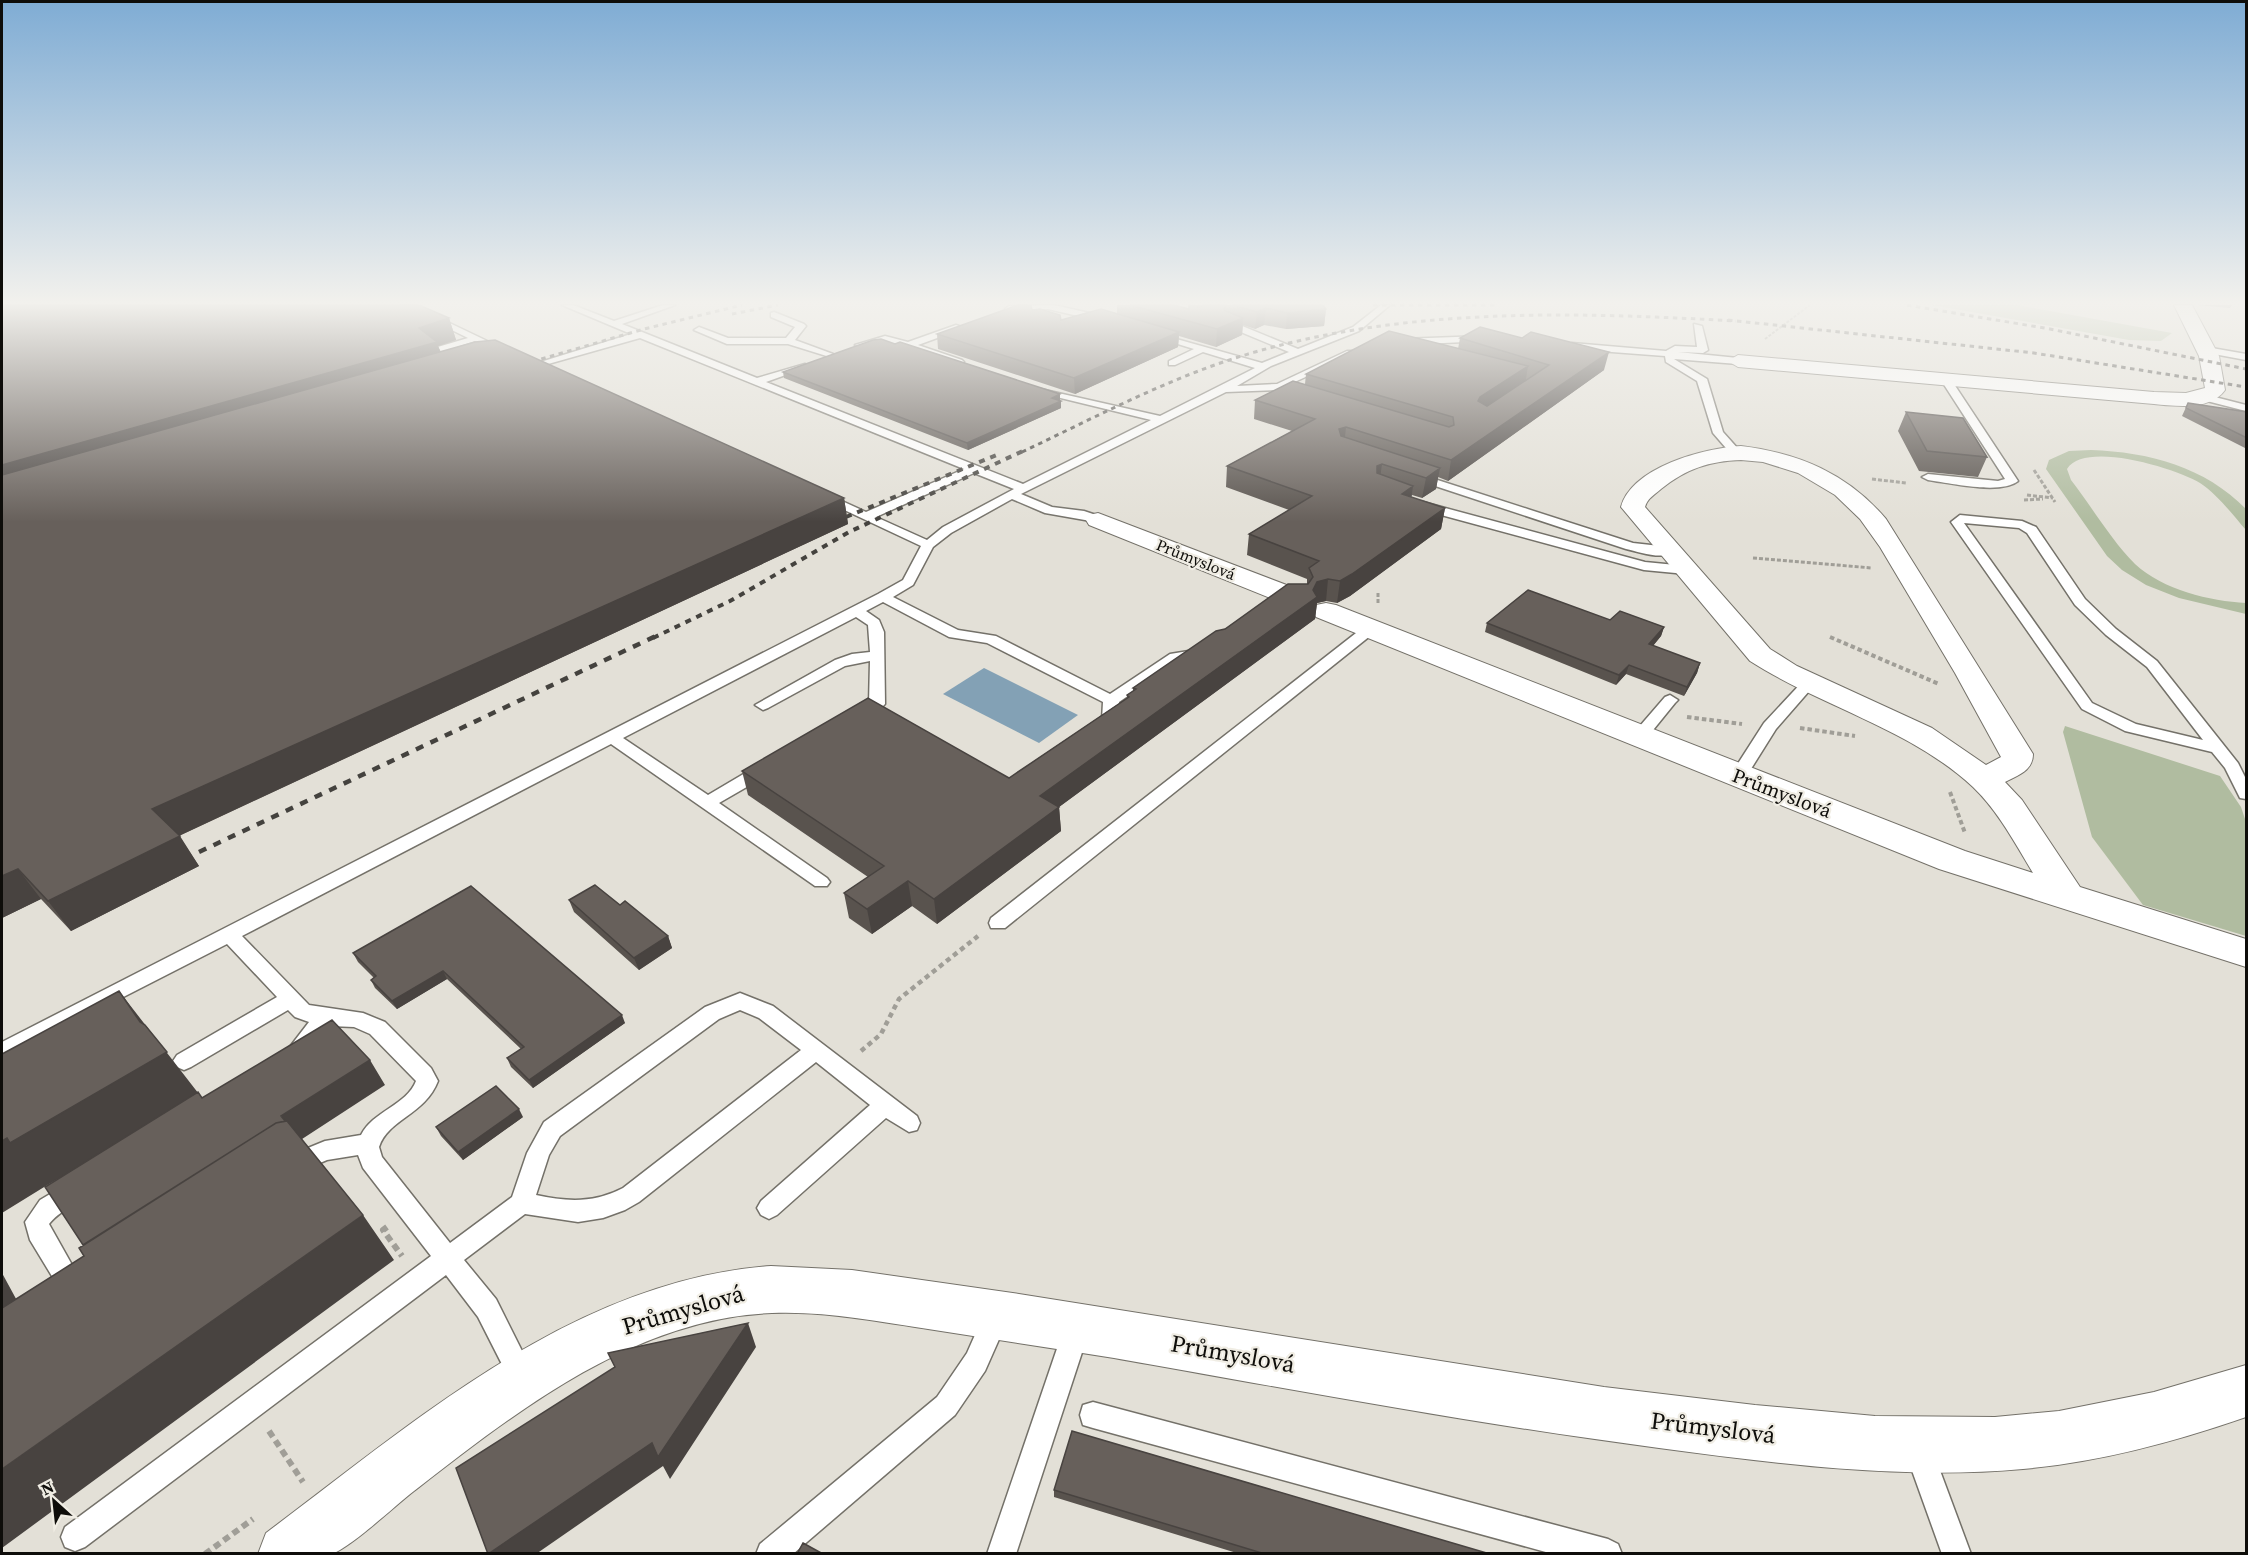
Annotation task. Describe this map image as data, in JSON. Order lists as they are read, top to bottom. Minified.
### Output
{"streets":{"street":["Průmyslová"]},"north":"top left"}
